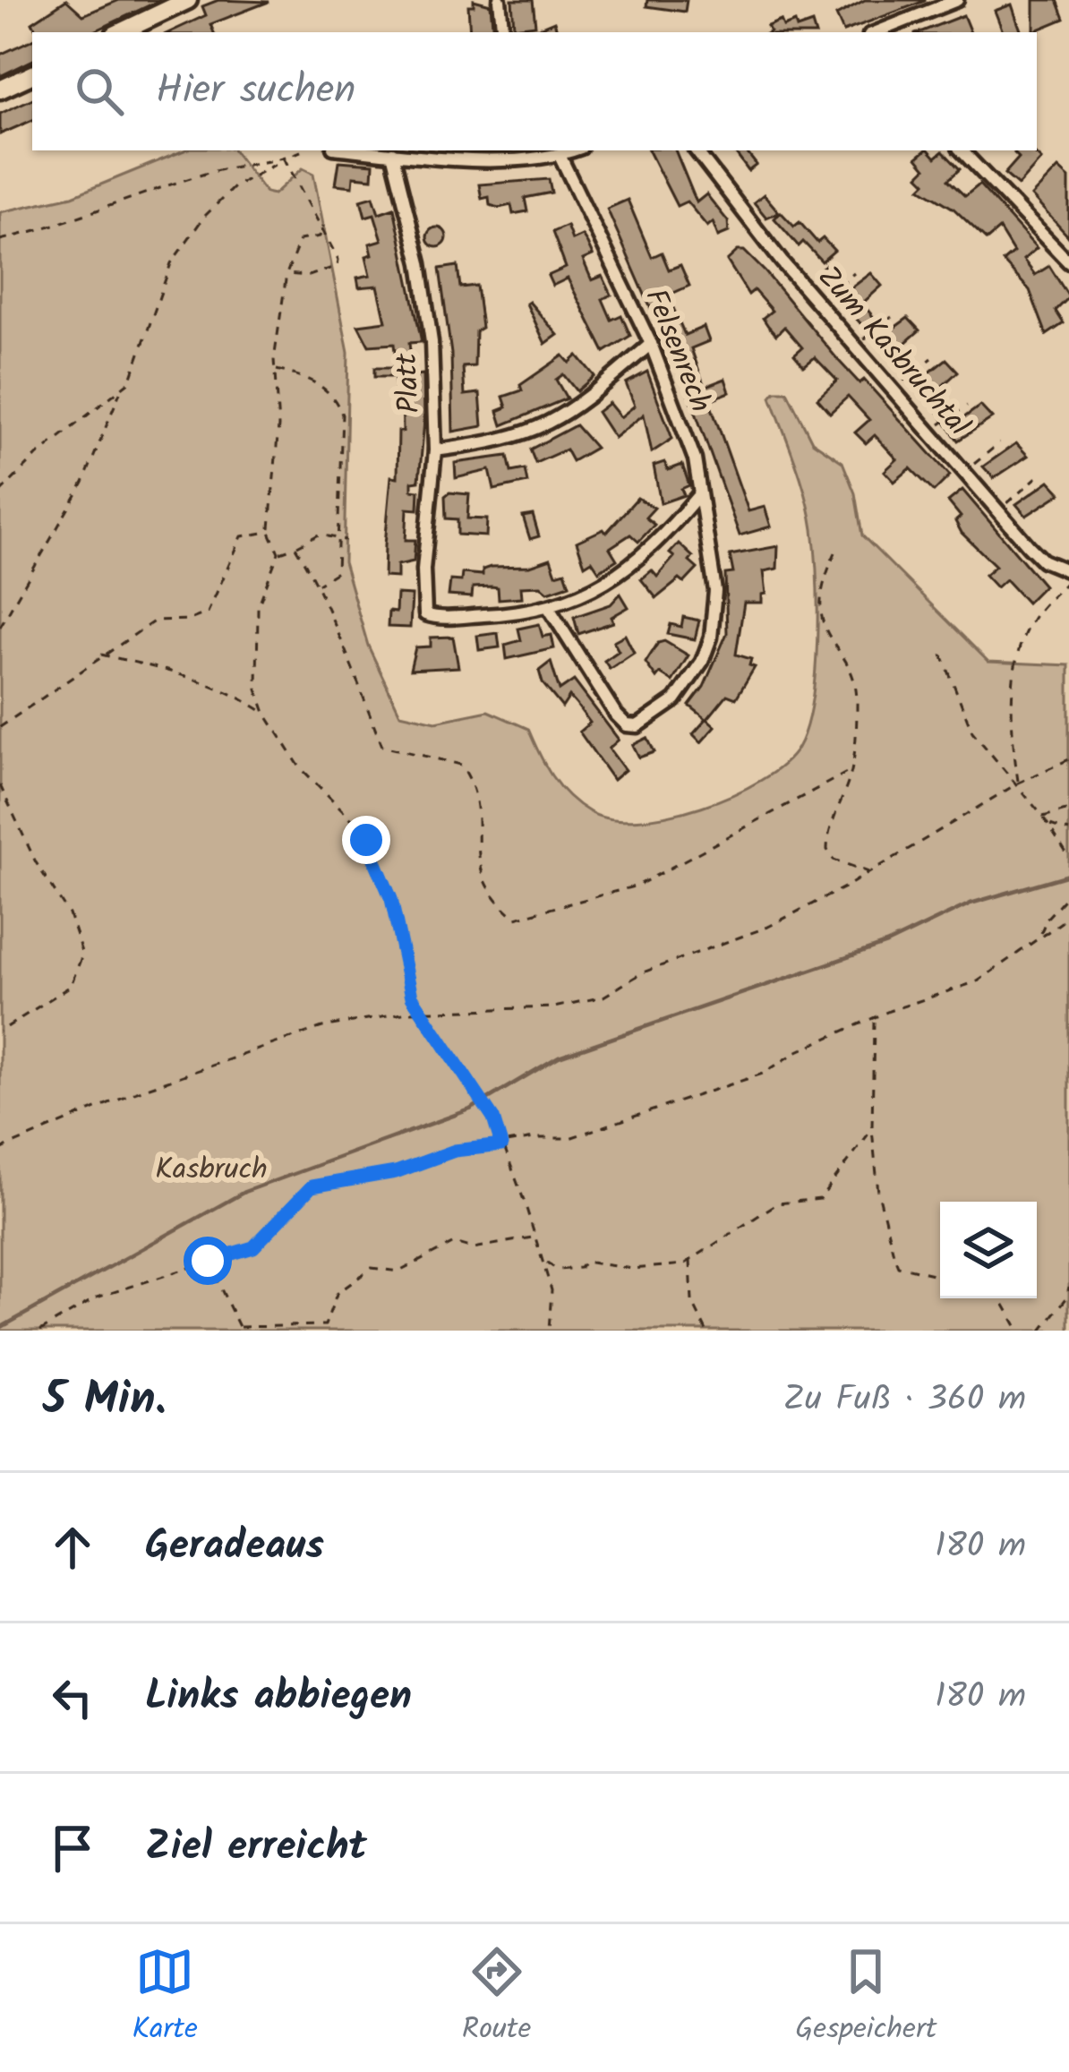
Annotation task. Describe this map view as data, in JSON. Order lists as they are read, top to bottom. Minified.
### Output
{"streets":{"street":["Felsenrech","Zum Kasbruchtal","Platt"]},"crossings":[["Felsenrech","Platt"]],"parks":["Kasbruch"],"page":{"search":"Hier suchen","heading":["5 Min.","Zu Fuß · 360 m"],"list":[["Geradeaus","180 m"],["Links abbiegen","180 m"],"Ziel erreicht"],"nav":["Karte","Route","Gespeichert"]}}
